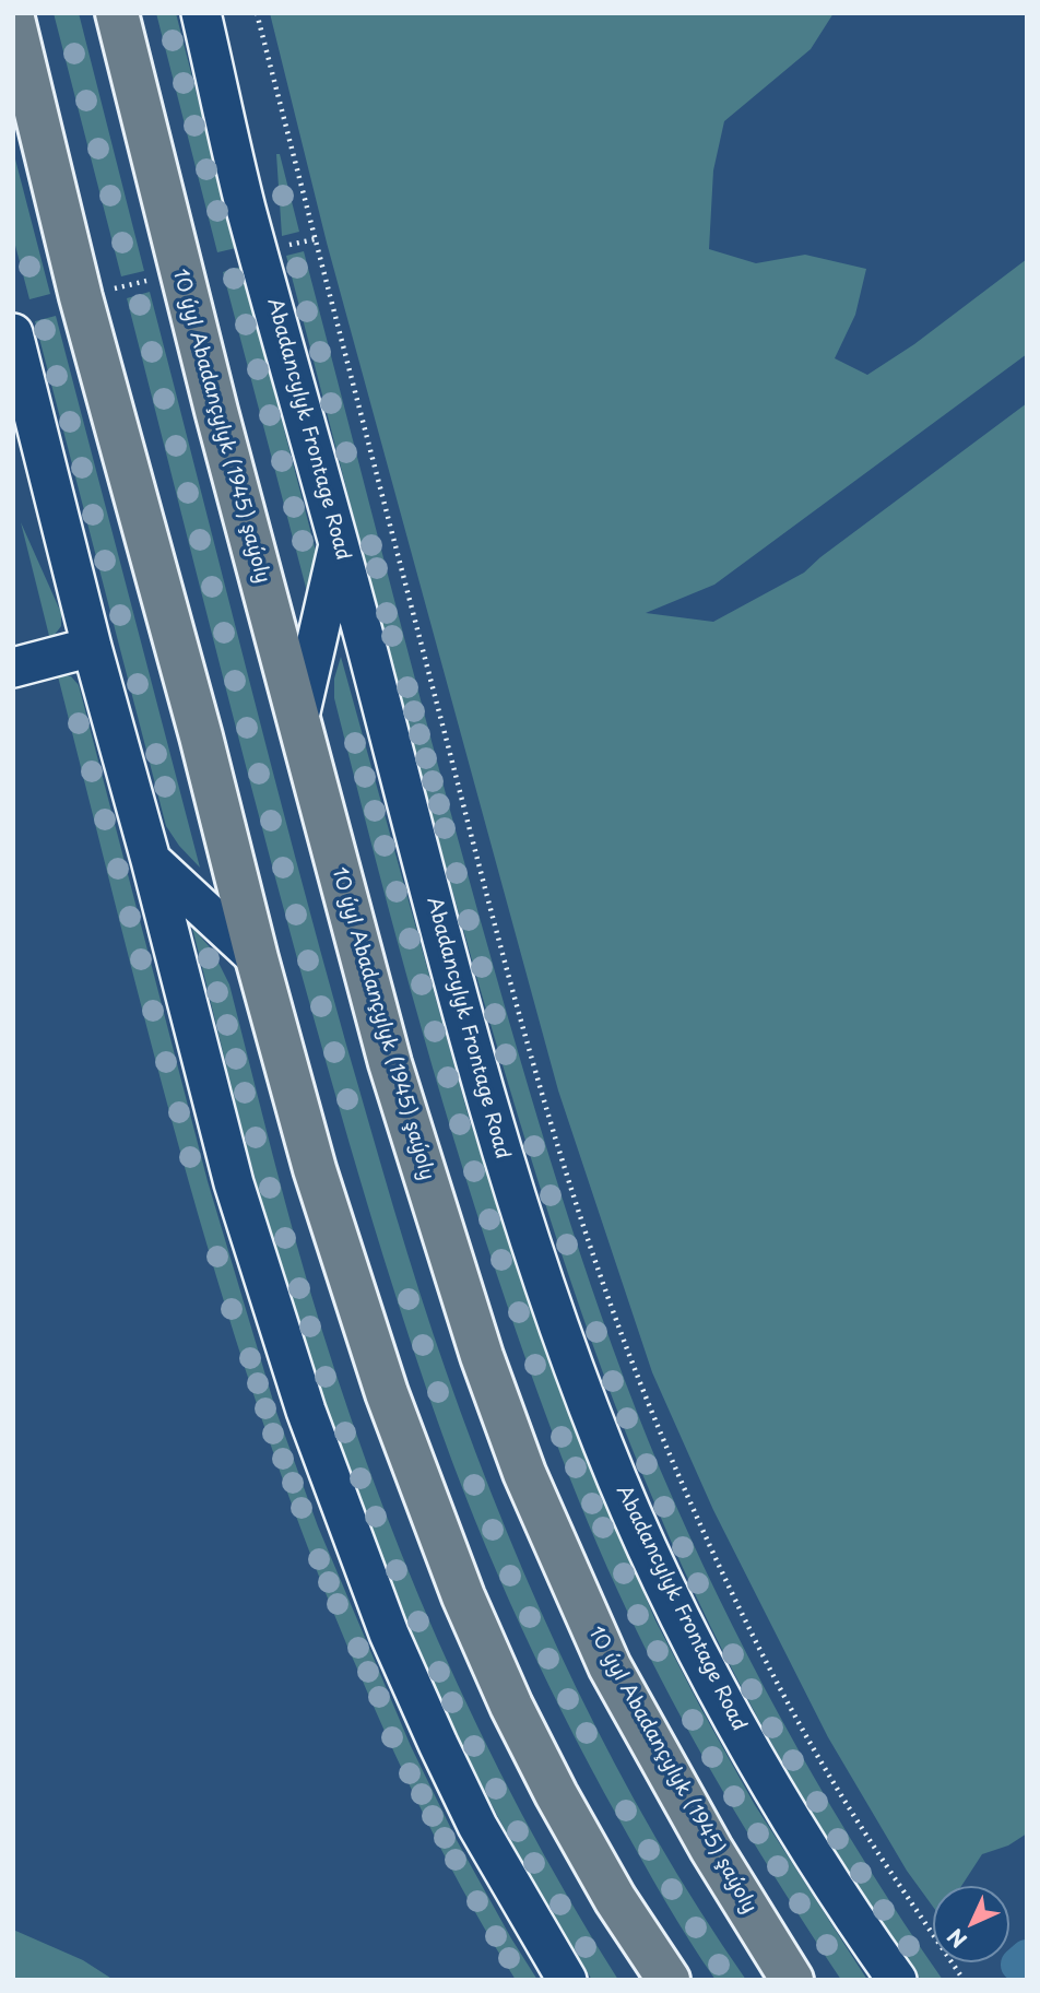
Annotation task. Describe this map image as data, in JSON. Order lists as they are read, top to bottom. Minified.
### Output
{"streets":{"main road":["10 ýyl Abadançylyk (1945) şaýoly"],"street":["Abadancylyk Frontage Road"]},"north":"bottom left"}
